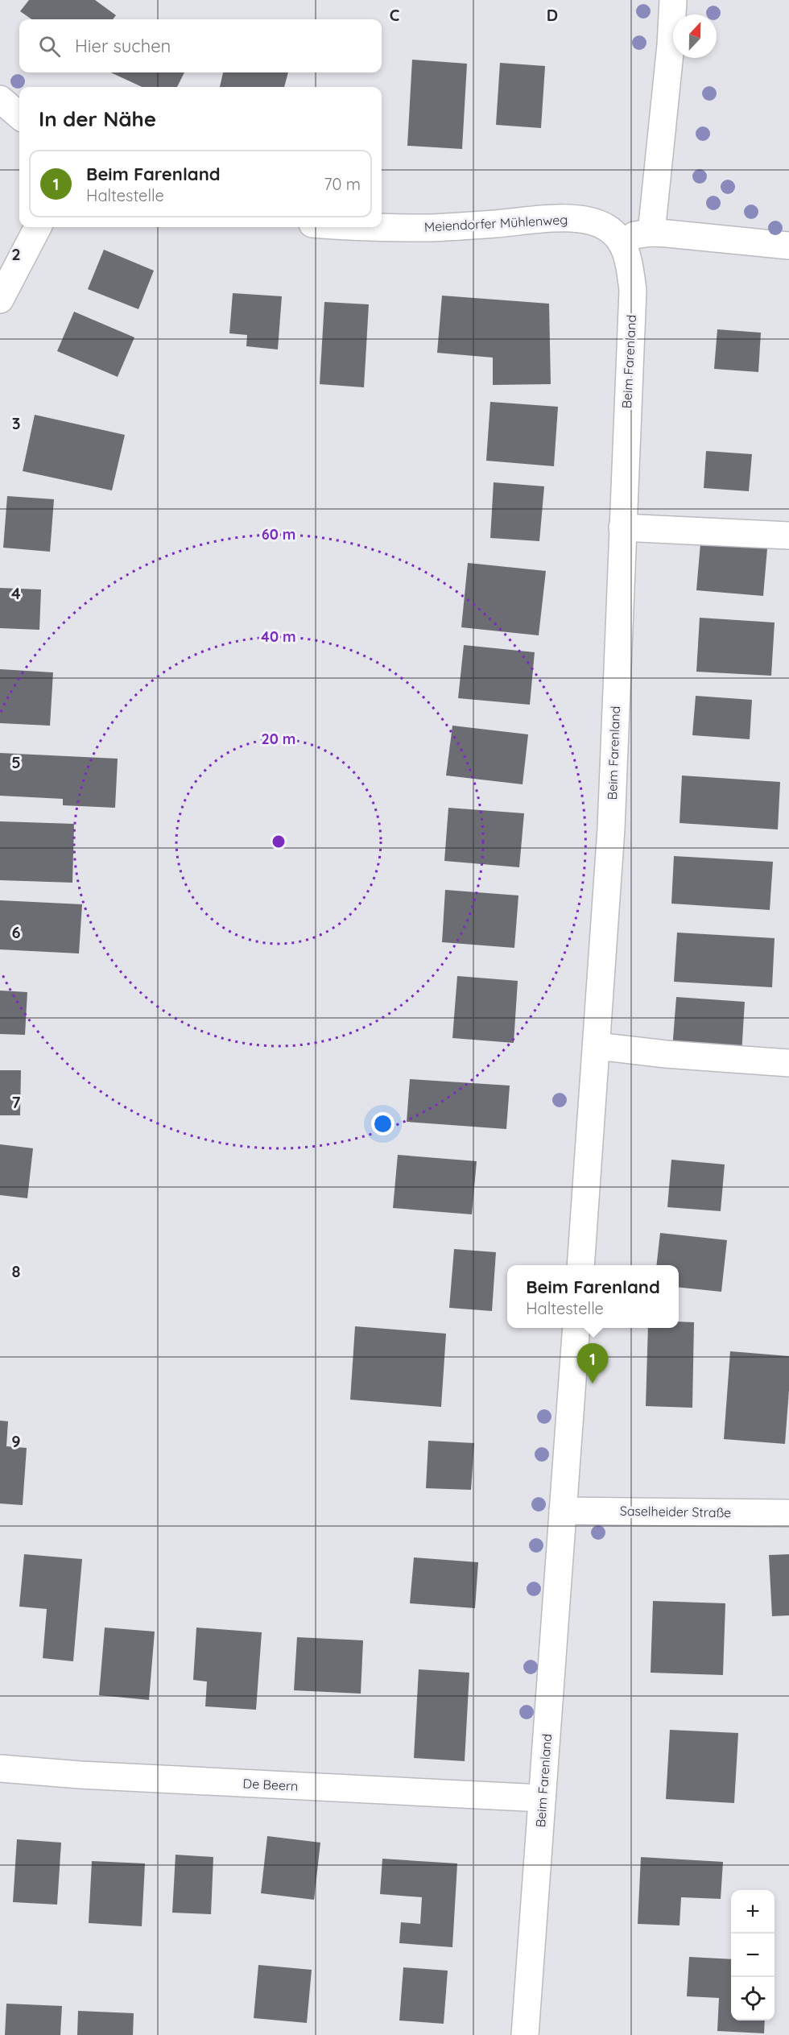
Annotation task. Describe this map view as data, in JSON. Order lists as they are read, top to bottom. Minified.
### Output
{"streets":{"street":["Meiendorfer Mühlenweg","Beim Farenland","Saselheider Straße","De Beern"]},"crossings":[["Meiendorfer Mühlenweg","Beim Farenland"],["Beim Farenland","Saselheider Straße"],["Beim Farenland","De Beern"]],"north":"top","page":{"search":"Hier suchen","heading":"In der Nähe","list":[{"mark":"1","name":"Beim Farenland","note":"Haltestelle","value":"70 m"}],"popup":["Beim Farenland","Haltestelle"],"pins":"1","map_buttons":["+","−"]},"grid":{"columns":["C","D"],"rows":["2","3","4","5","6","7","8","9"]},"rings":["60 m","40 m","20 m"]}
